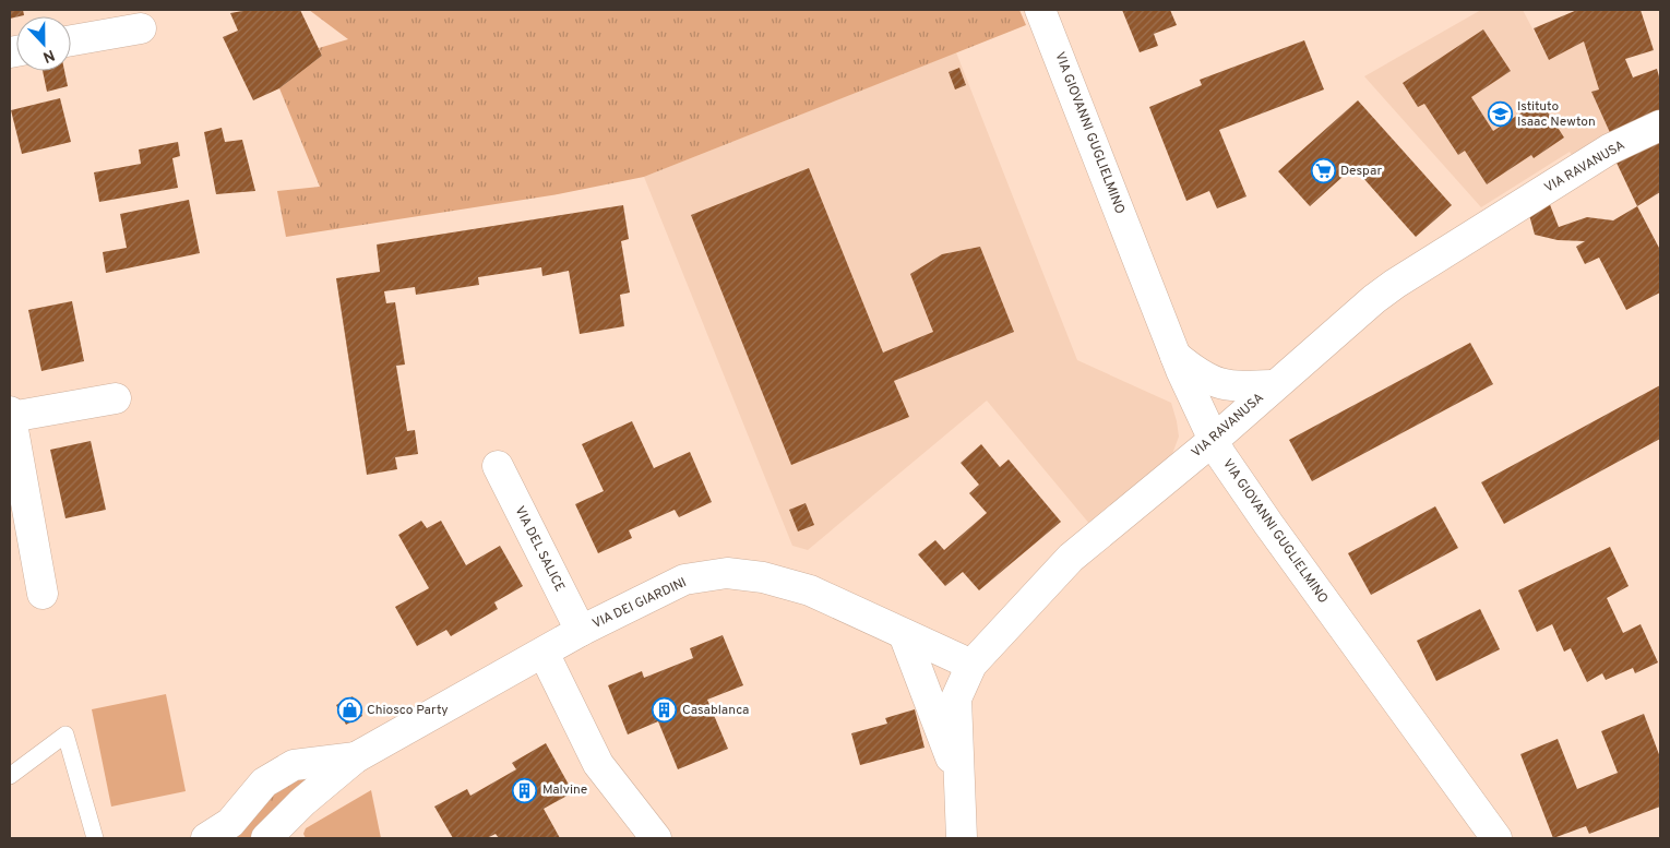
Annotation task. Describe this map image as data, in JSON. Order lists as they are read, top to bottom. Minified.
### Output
{"streets":{"street":["VIA GIOVANNI GUGLIELMINO","VIA RAVANUSA","VIA DEL SALICE","VIA DEI GIARDINI"]},"crossings":[["VIA GIOVANNI GUGLIELMINO","VIA RAVANUSA"],["VIA RAVANUSA","VIA DEI GIARDINI"],["VIA DEL SALICE","VIA DEI GIARDINI"]],"places":{"school or university":["Istituto Isaac Newton"],"supermarket":["Despar"],"shop":["Chiosco Party"],"building":["Casablanca","Malvine"]},"north":"bottom"}
